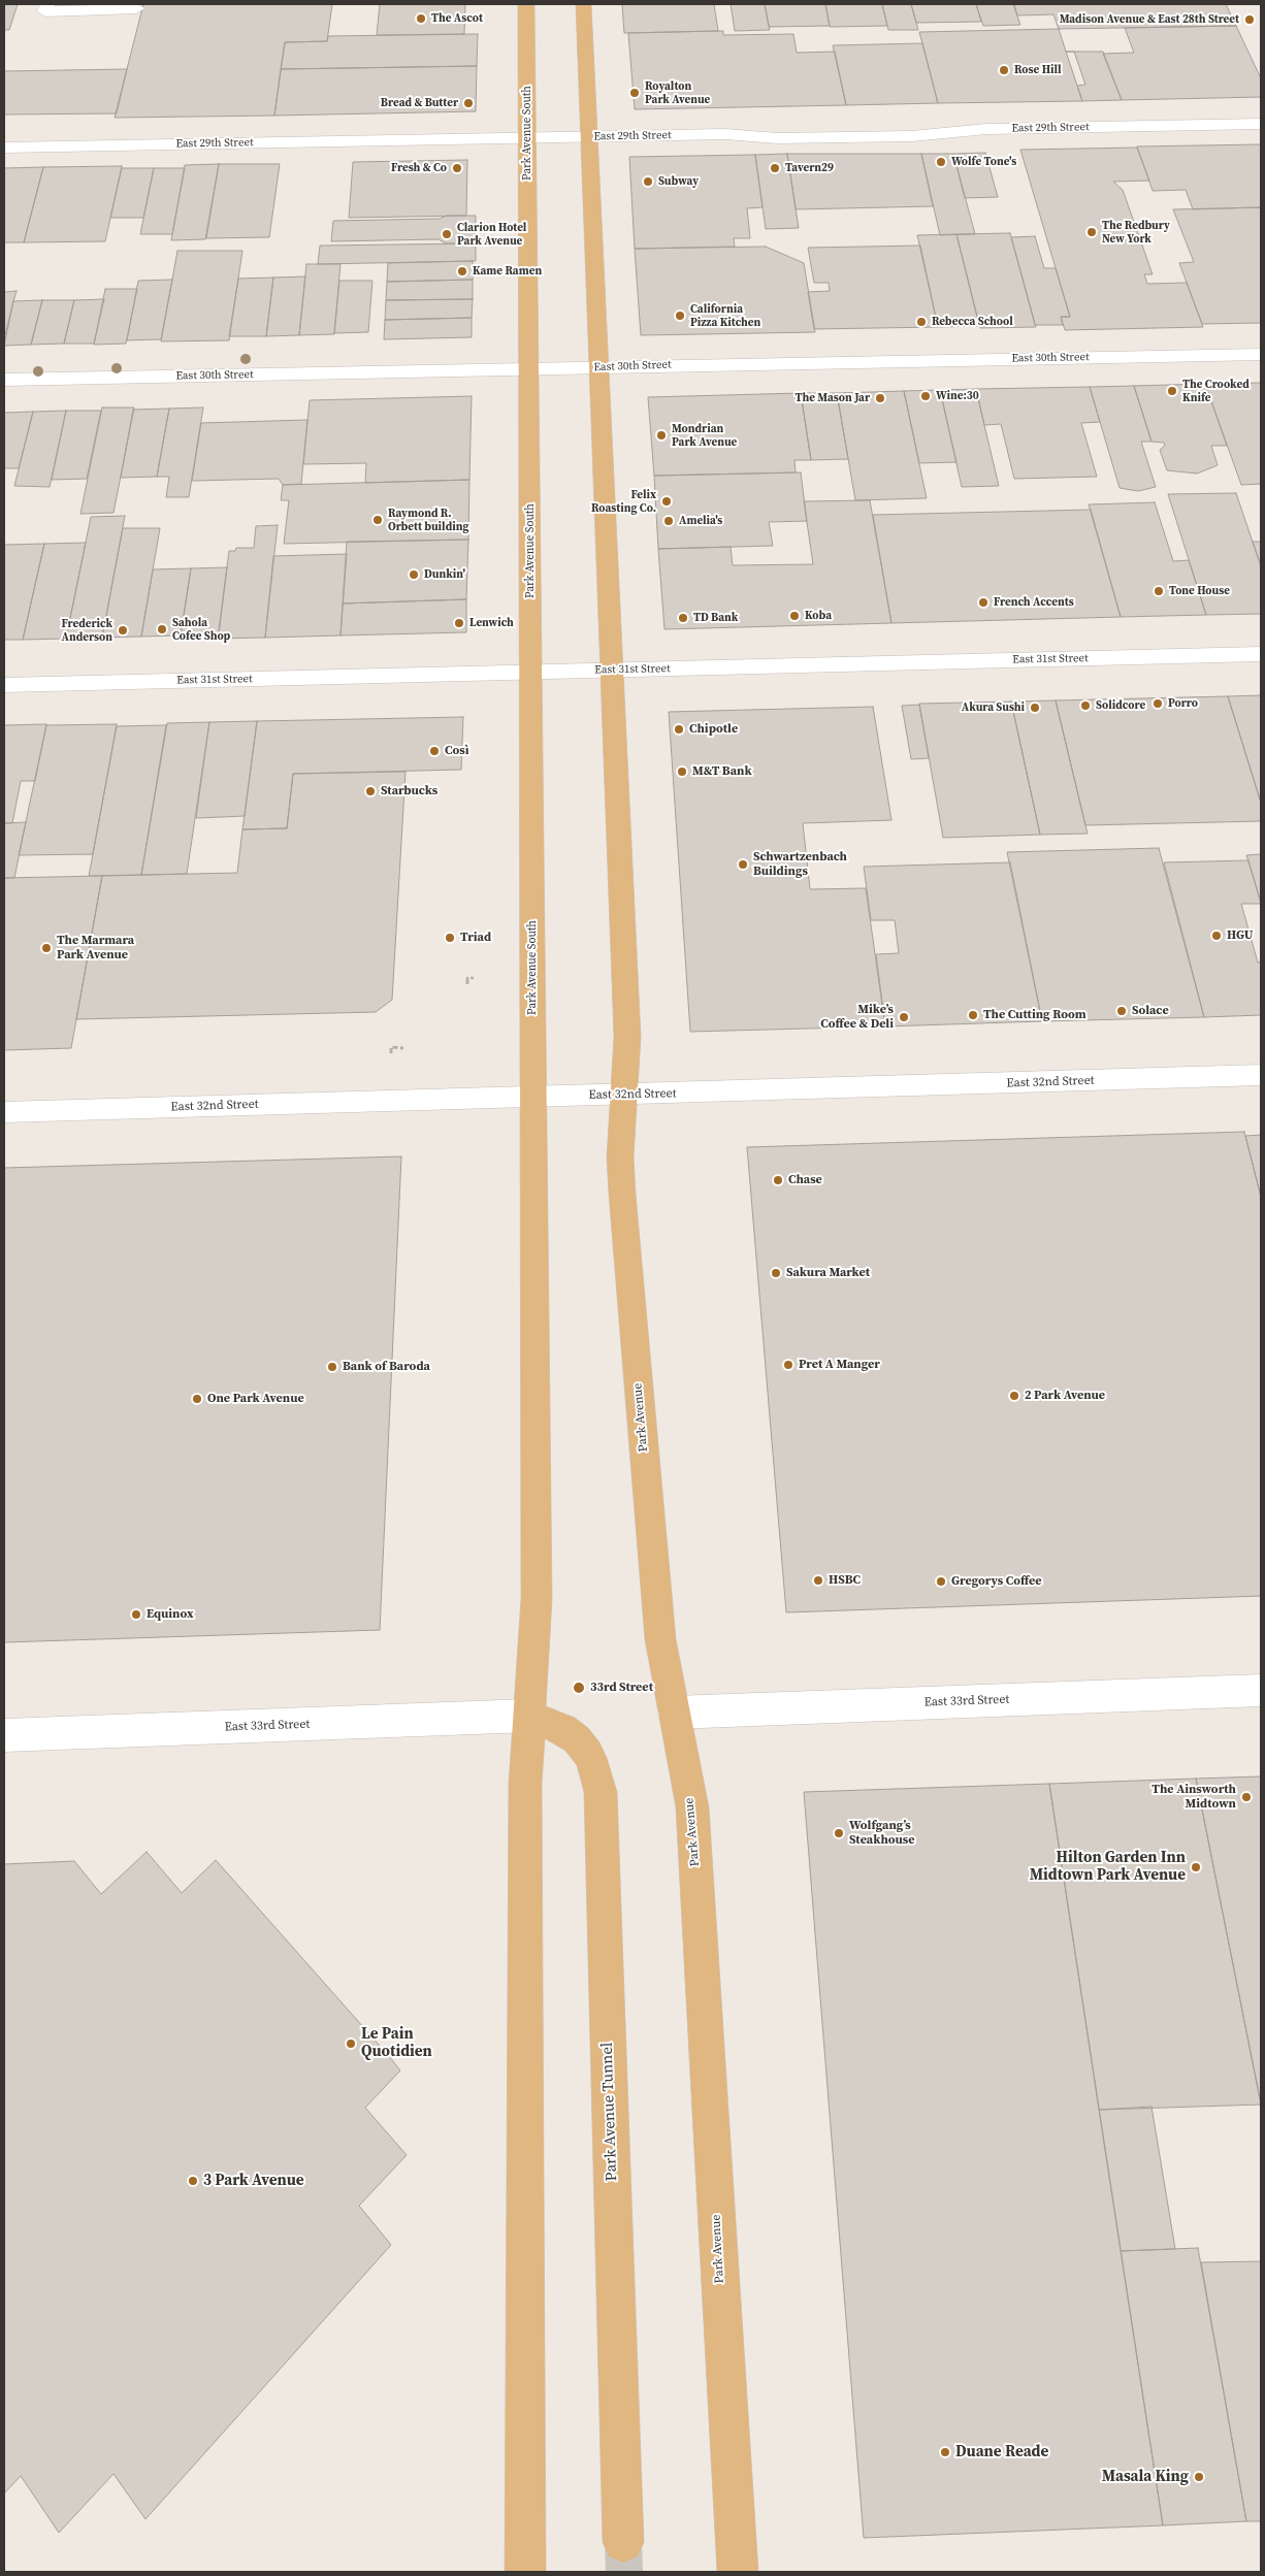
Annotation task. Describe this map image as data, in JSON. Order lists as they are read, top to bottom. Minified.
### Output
{"streets":{"main road":["Park Avenue South","Park Avenue","Park Avenue Tunnel"],"street":["East 29th Street","East 30th Street","East 31st Street","East 32nd Street","East 33rd Street"]},"crossings":[["East 29th Street","Park Avenue South"],["Park Avenue South","East 30th Street"],["Park Avenue South","East 31st Street"],["Park Avenue South","East 32nd Street"],["East 32nd Street","Park Avenue"],["Park Avenue","East 33rd Street"],["East 33rd Street","Park Avenue Tunnel"]],"places":["The Ascot","Madison Avenue & East 28th Street","Rose Hill","Royalton Park Avenue","Bread & Butter","Wolfe Tone's","Fresh & Co","Tavern29","Subway","The Redbury New York","Clarion Hotel Park Avenue","Kame Ramen","California Pizza Kitchen","Rebecca School","The Crooked Knife","Wine:30","The Mason Jar","Mondrian Park Avenue","Felix Roasting Co.","Raymond R. Orbett building","Amelia's","Dunkin'","Tone House","French Accents","Koba","TD Bank","Lenwich","Sahola Cofee Shop","Frederick Anderson","Porro","Solidcore","Akura Sushi","Chipotle","Così","M&T Bank","Starbucks","Schwartzenbach Buildings","HGU","Triad","The Marmara Park Avenue","Solace","The Cutting Room","Mike’s Coffee & Deli","Chase","Sakura Market","Pret A Manger","Bank of Baroda","2 Park Avenue","One Park Avenue","HSBC","Gregorys Coffee","Equinox","33rd Street","The Ainsworth Midtown","Wolfgang’s Steakhouse","Hilton Garden Inn Midtown Park Avenue","Le Pain Quotidien","3 Park Avenue","Duane Reade","Masala King"]}
